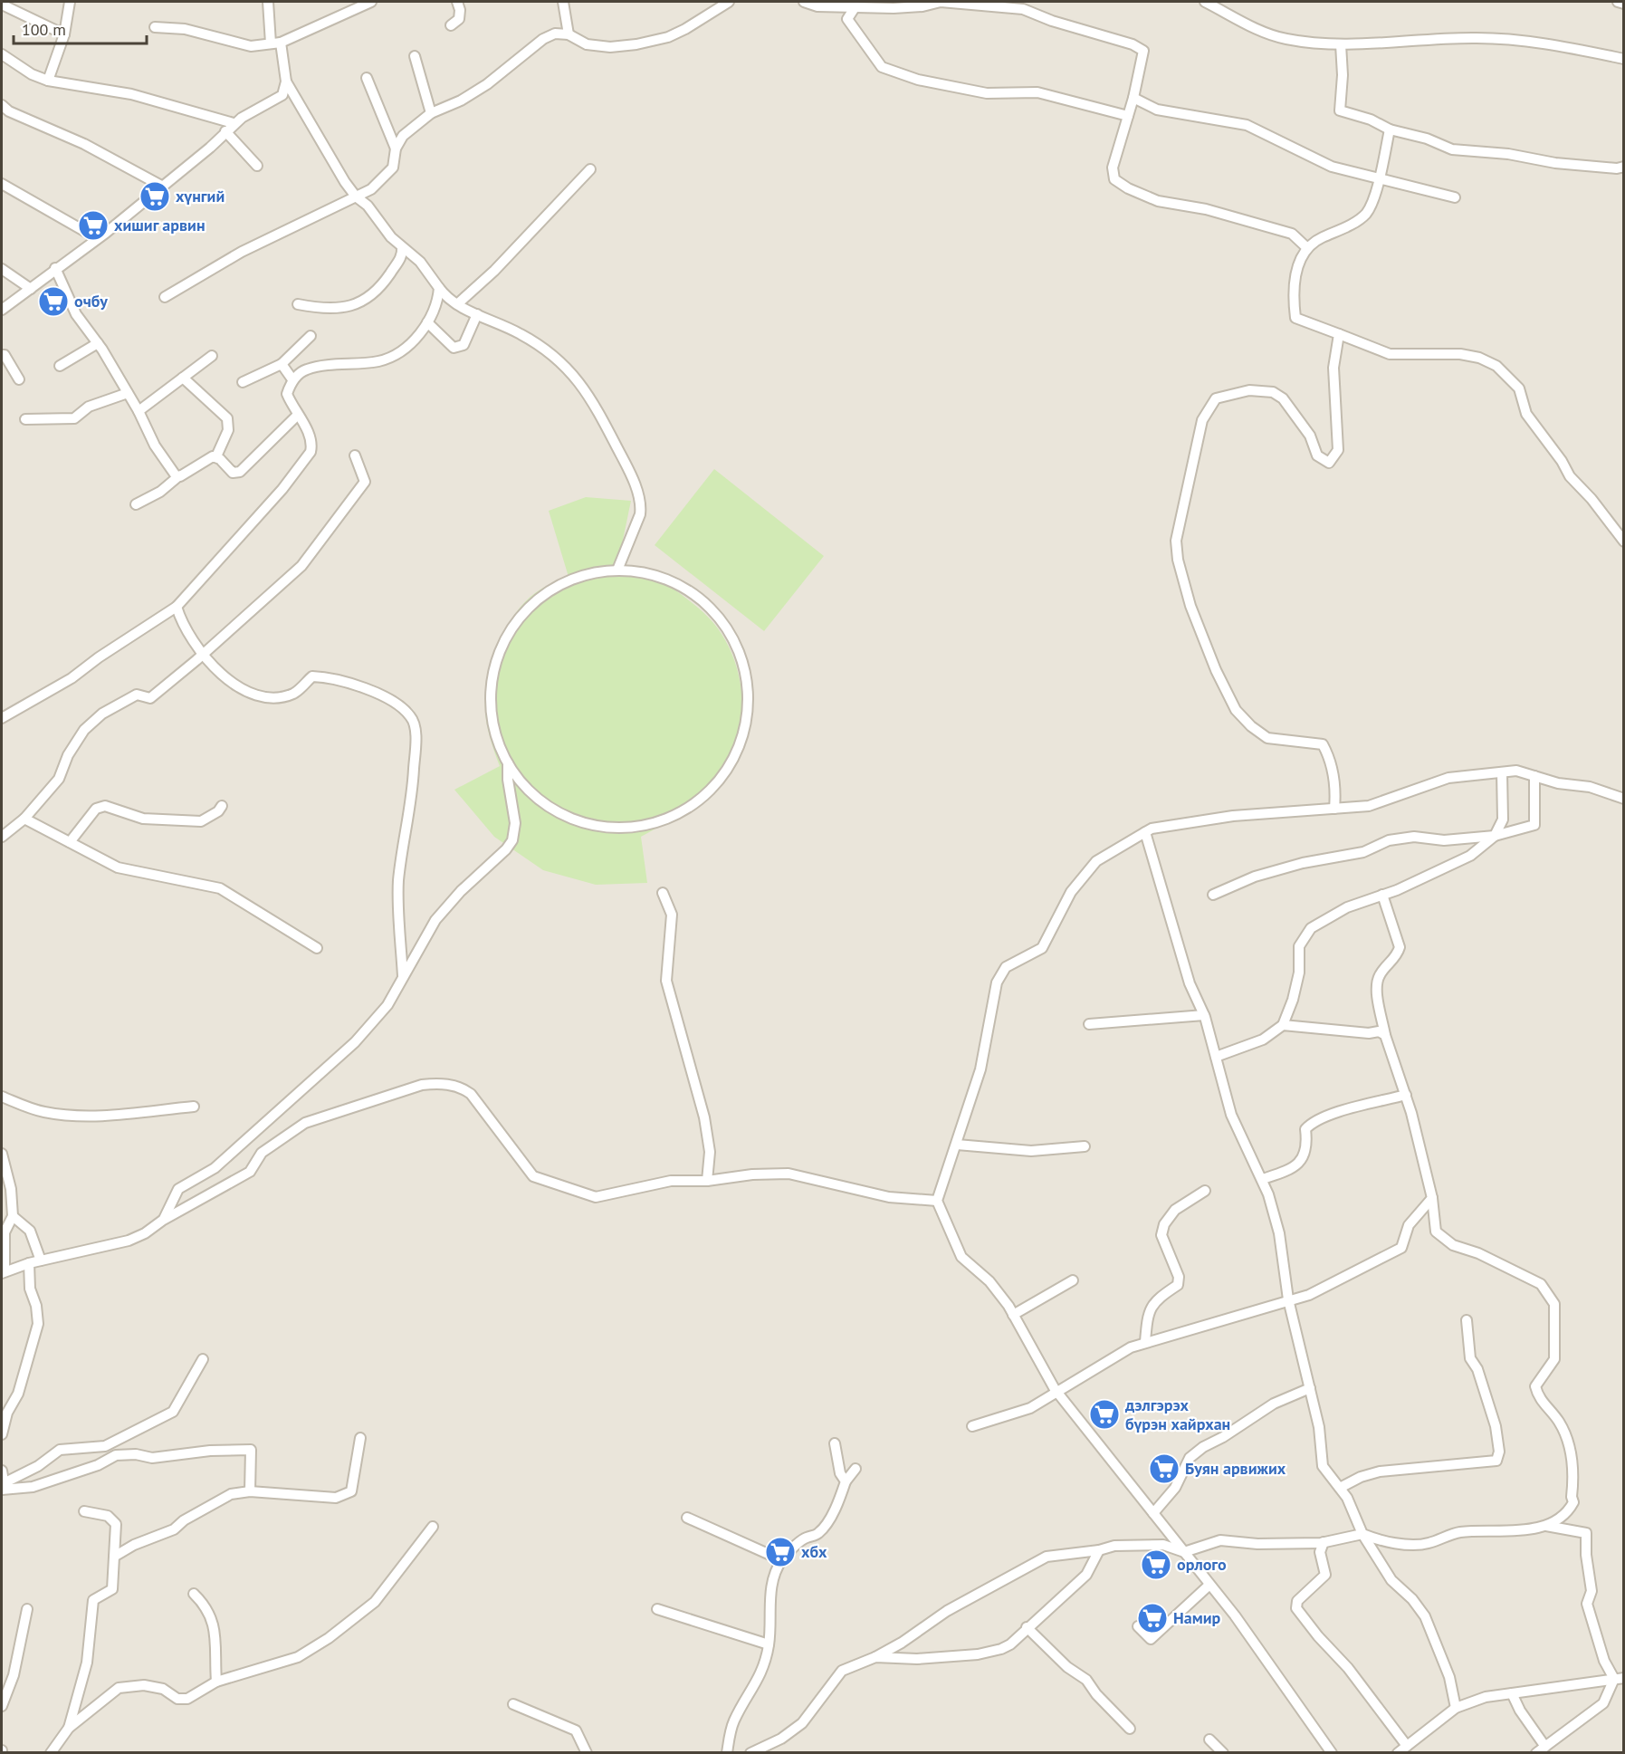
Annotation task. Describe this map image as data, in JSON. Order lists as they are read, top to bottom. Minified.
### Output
{"places":{"supermarket":["хүнгий","хишиг арвин","очбу","дэлгэрэх бүрэн хайрхан","Буян арвижих","хбх","орлого","Намир"]},"scale_bar":"100 m"}
